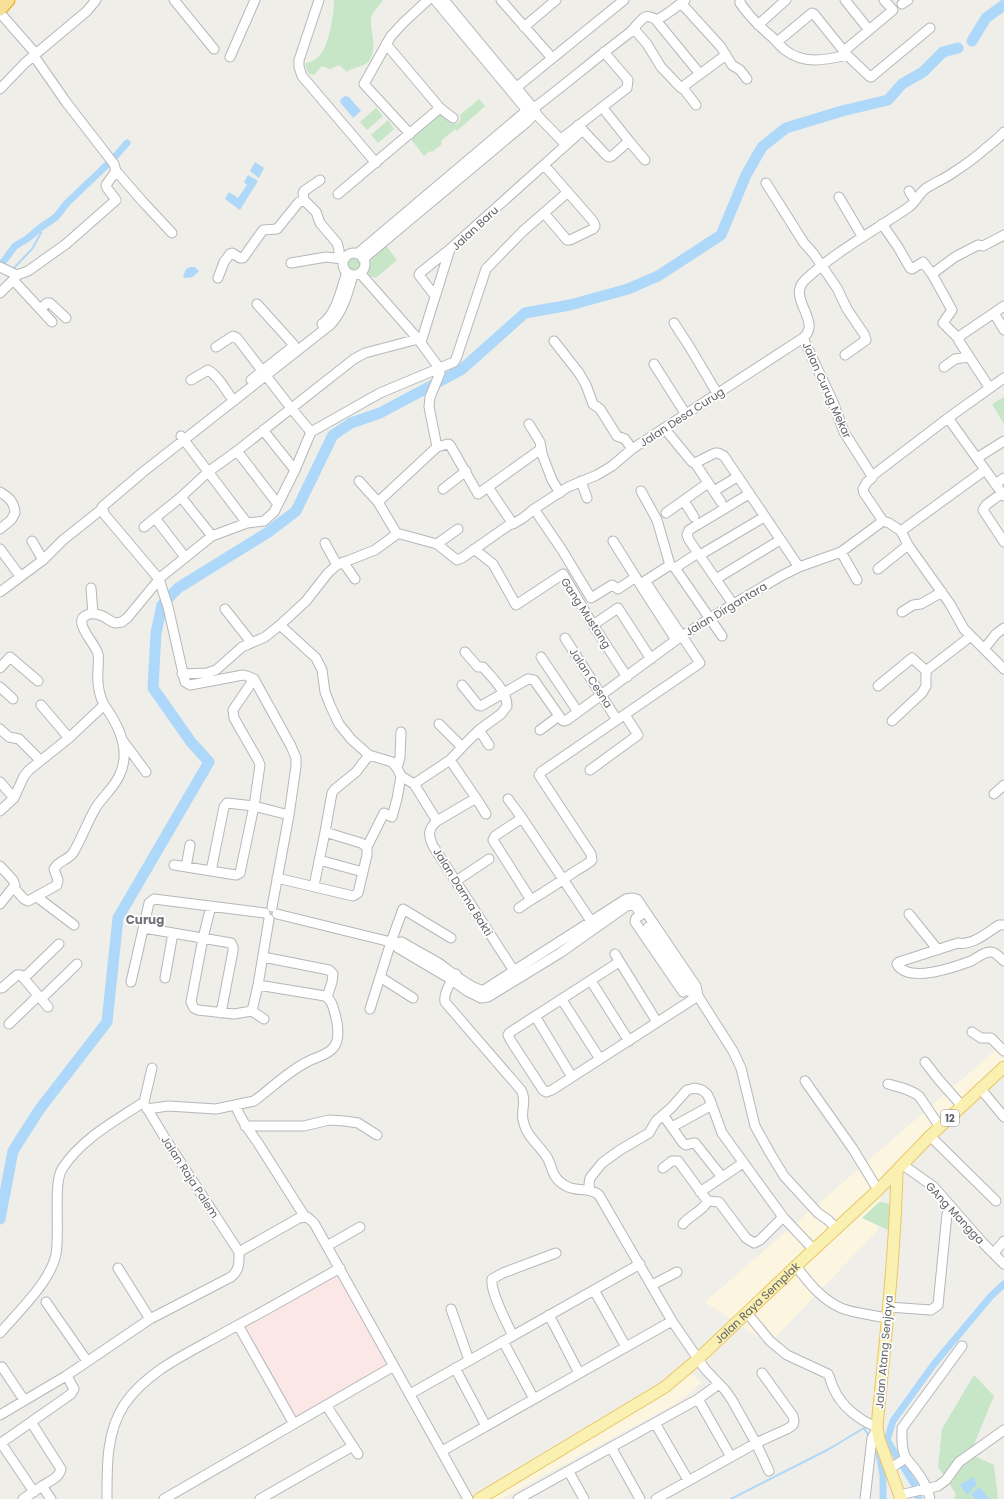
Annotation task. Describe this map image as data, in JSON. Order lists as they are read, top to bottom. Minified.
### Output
{"streets":{"main road":["12","Jalan Raya Semplak","Jalan Atang Senjaya"],"street":["Jalan Baru","Jalan Curug Mekar","Jalan Desa Curug","Jalan Dirgantara","Gang Mustang","Jalan Cesna","Jalan Darma Bakti","Jalan Raja Palem","GAng Mangga"]},"crossings":[["Jalan Curug Mekar","Jalan Desa Curug"],["Jalan Desa Curug","Gang Mustang"],["Jalan Dirgantara","Gang Mustang"],["Jalan Dirgantara","Jalan Cesna"],["GAng Mangga","Jalan Raya Semplak"],["GAng Mangga","Jalan Atang Senjaya"],["Jalan Raya Semplak","Jalan Atang Senjaya"]],"districts":["Curug"]}
